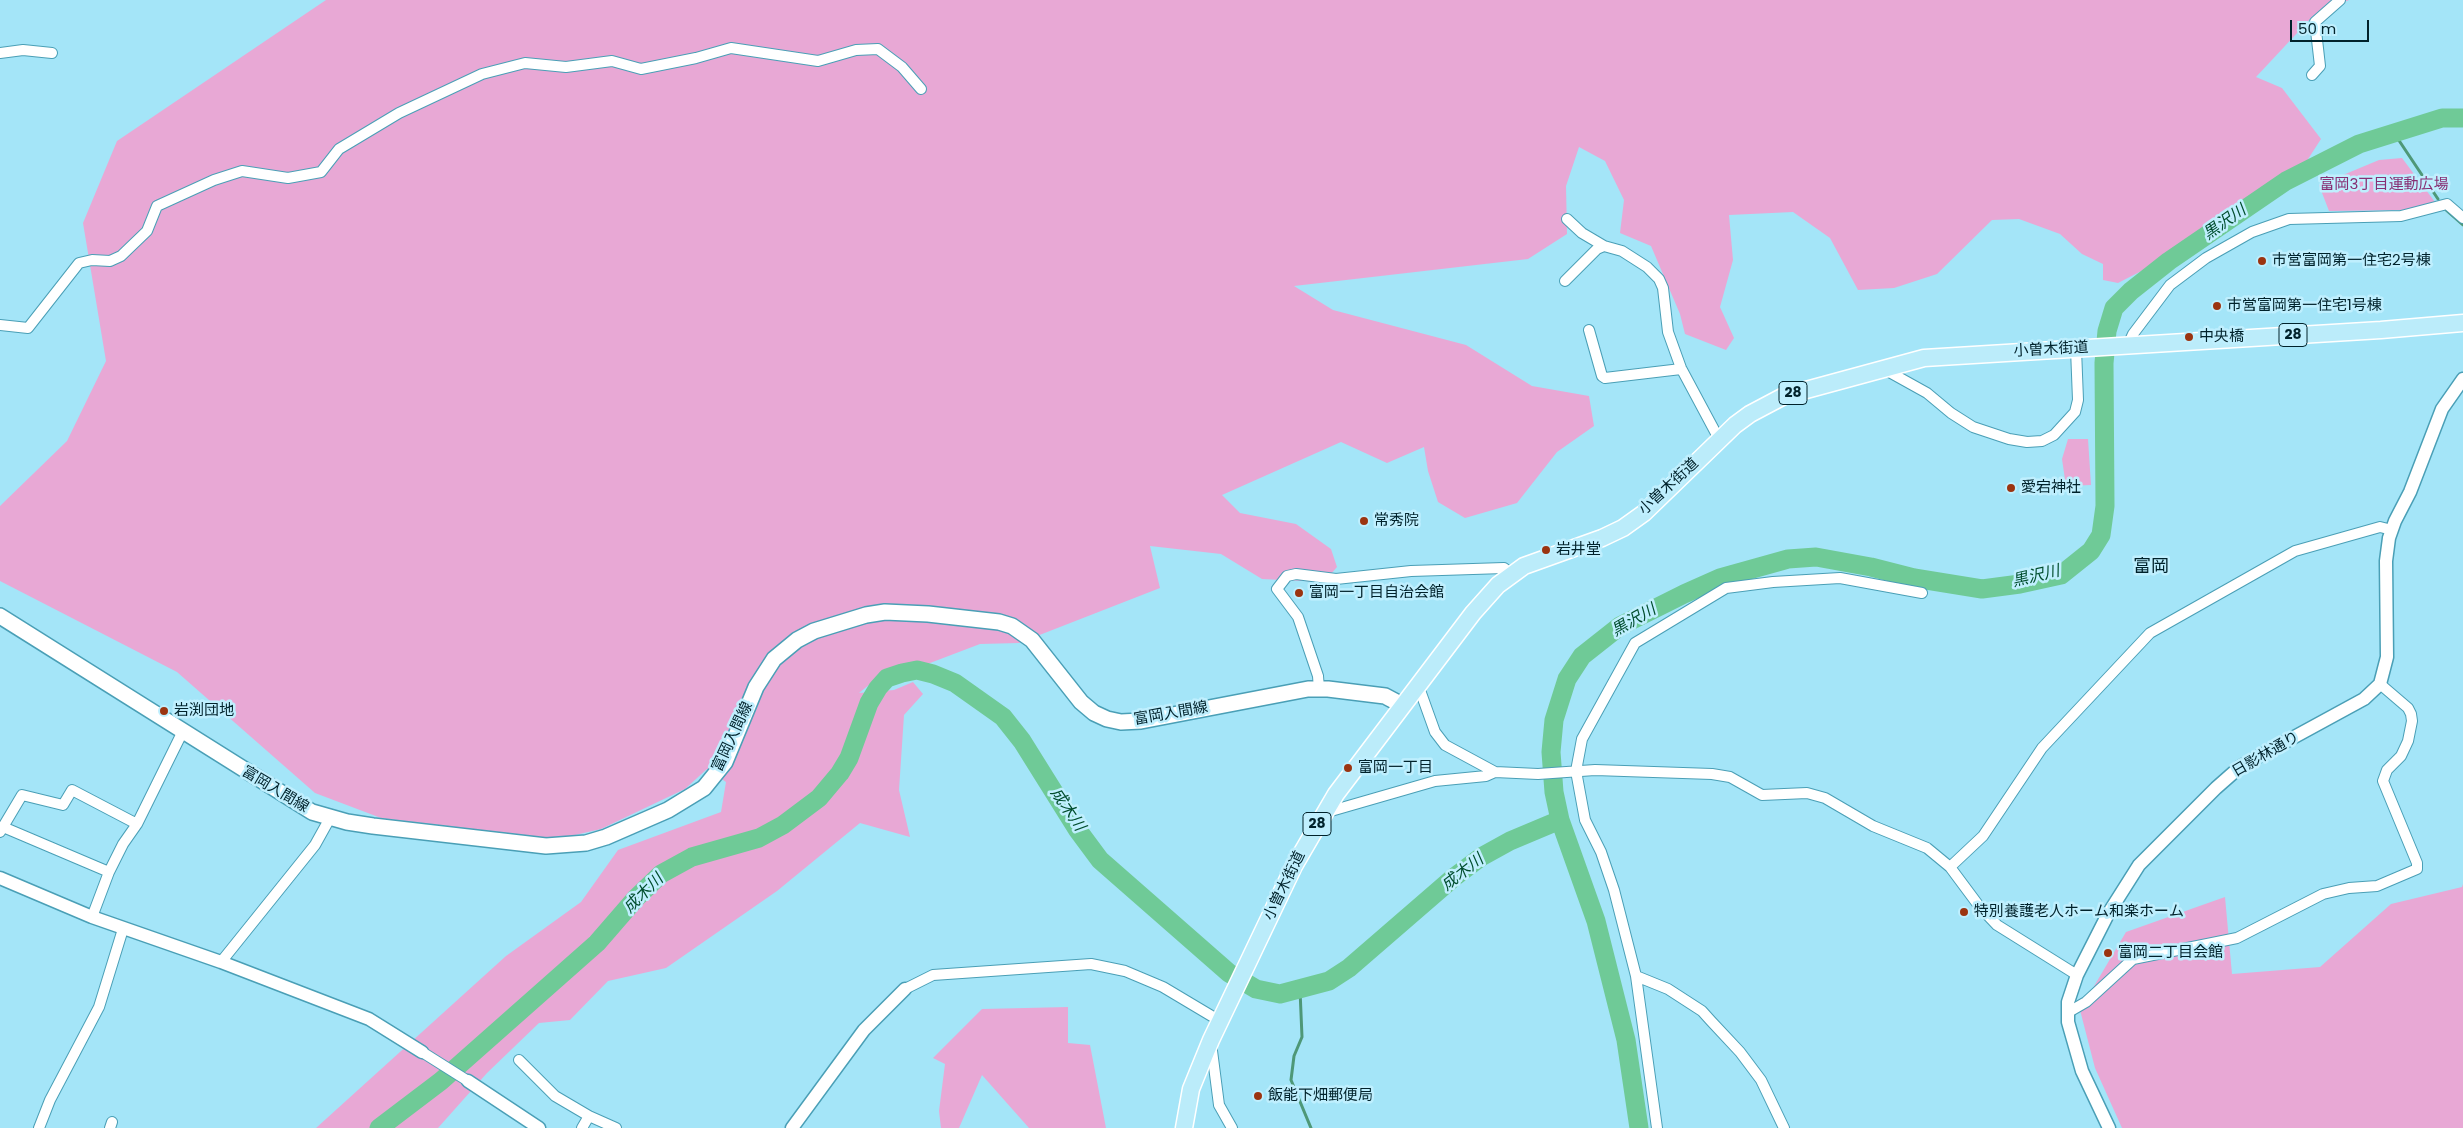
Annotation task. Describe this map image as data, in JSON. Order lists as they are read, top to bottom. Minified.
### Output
{"streets":{"main road":["28","小曽木街道","富岡入間線"],"street":["日影林通り"]},"crossings":[["小曽木街道","富岡入間線"]],"districts":["富岡"],"water":["黒沢川","成木川"],"parks":["富岡3丁目運動広場"],"places":["市営富岡第一住宅2号棟","市営富岡第一住宅1号棟","中央橋","愛宕神社","常秀院","岩井堂","富岡一丁目自治会館","岩渕団地","富岡一丁目","特別養護老人ホーム和楽ホーム","富岡二丁目会館","飯能下畑郵便局"],"scale_bar":"50 m"}
